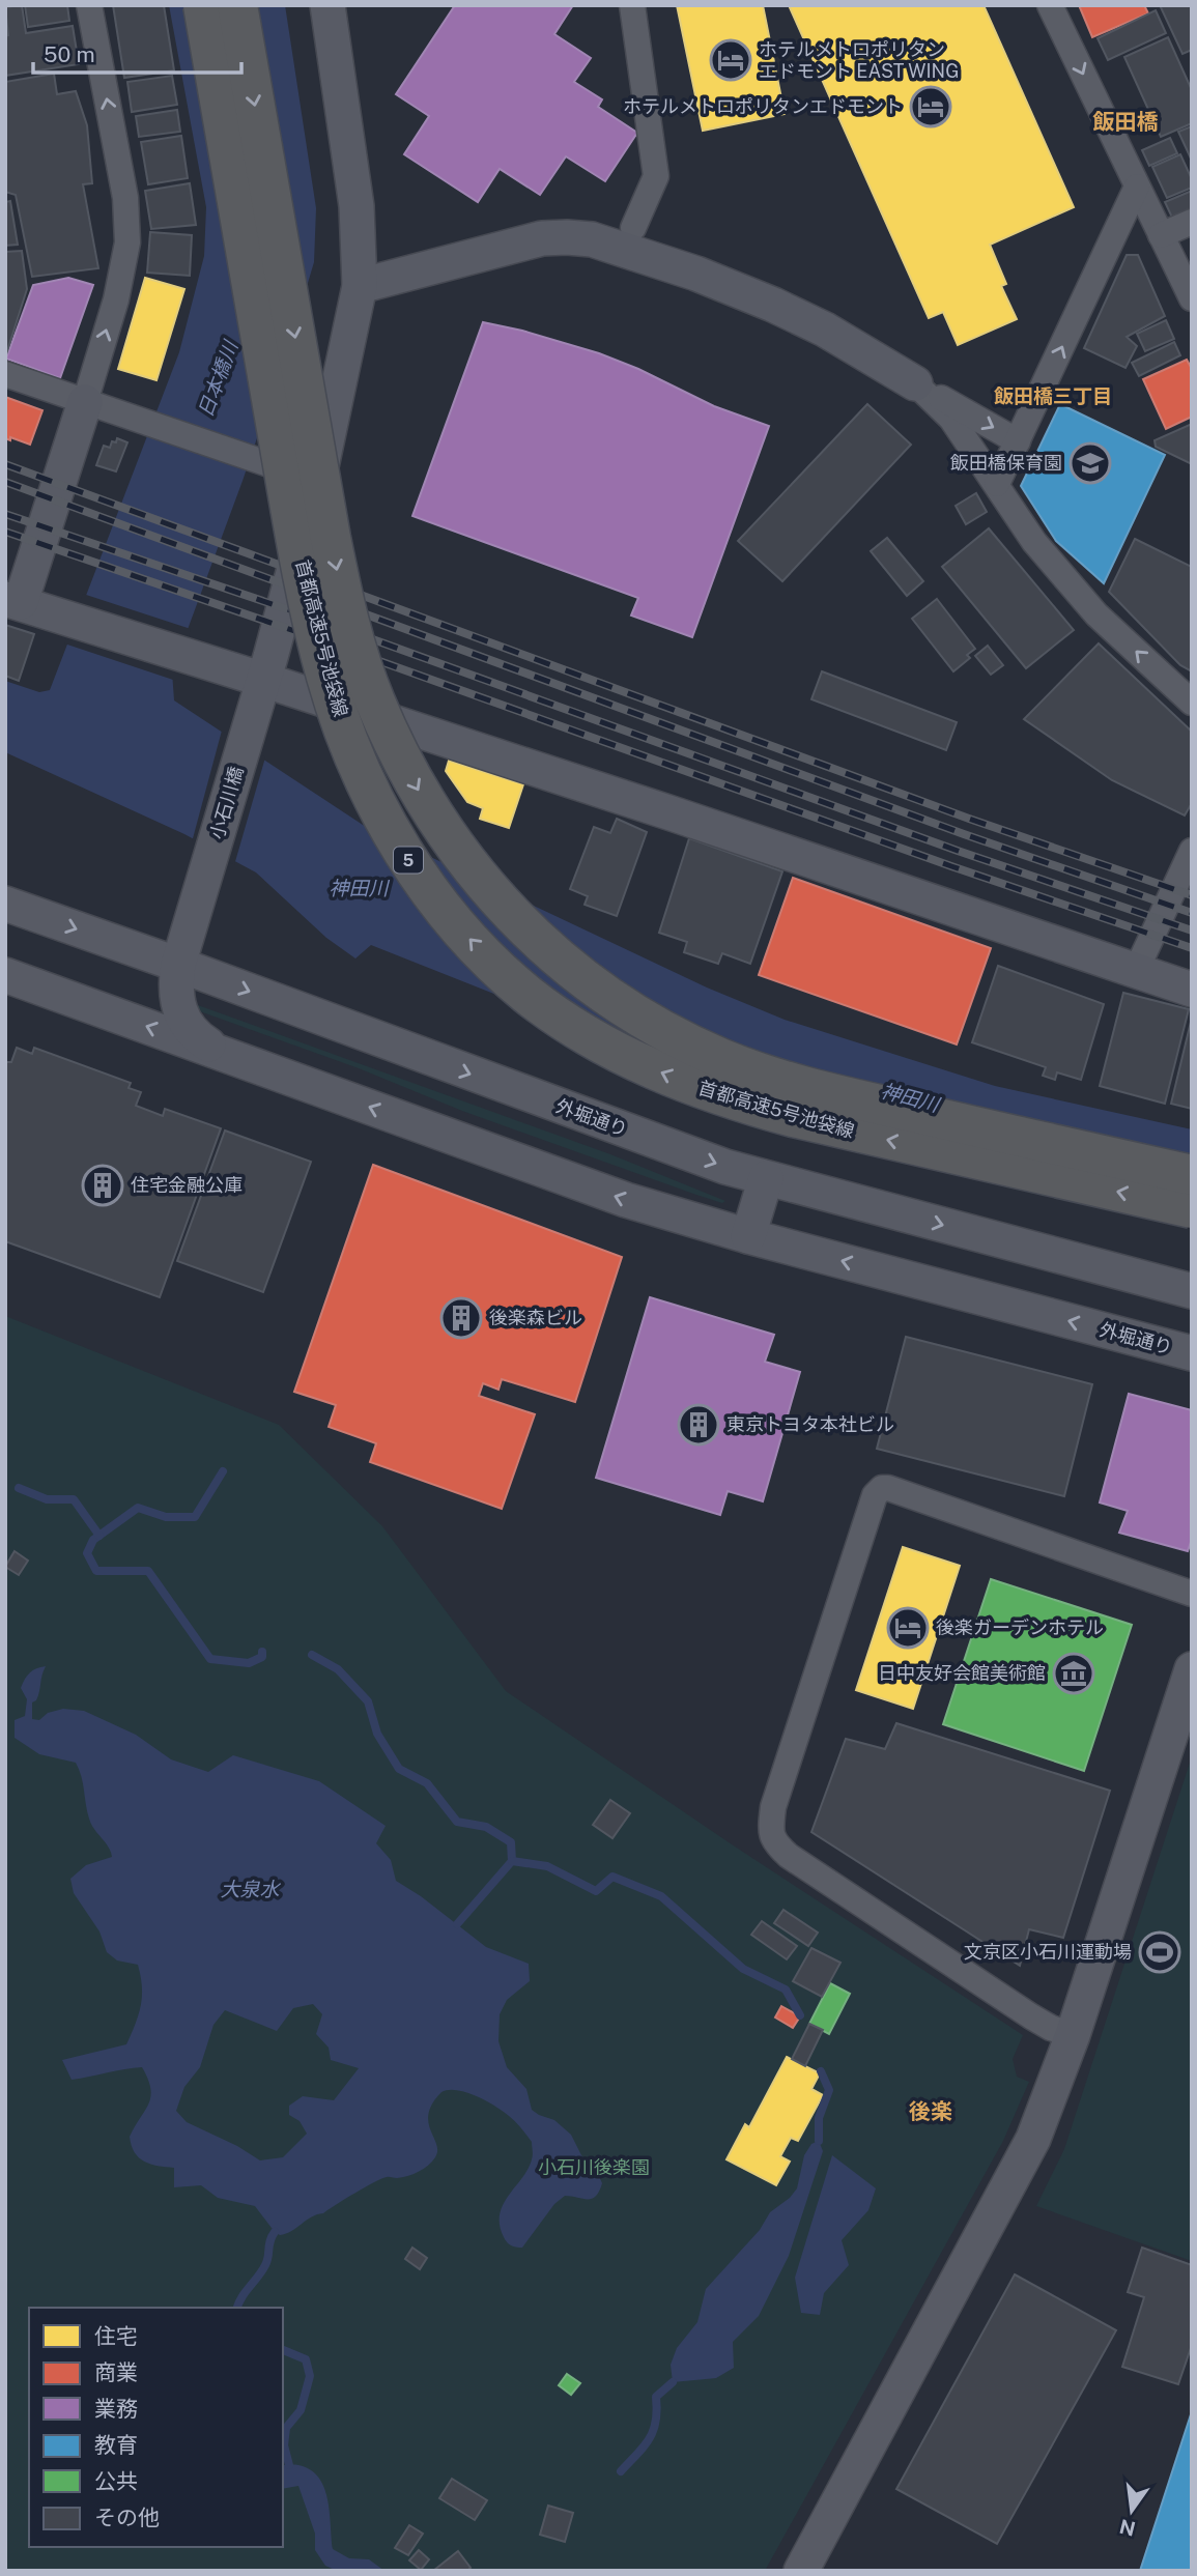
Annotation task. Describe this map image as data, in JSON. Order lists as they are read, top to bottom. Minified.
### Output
{"streets":{"highway":["首都高速5号池袋線","5"],"street":["小石川橋","外堀通り"]},"crossings":[["小石川橋","外堀通り"]],"districts":["飯田橋","飯田橋三丁目","後楽"],"water":["日本橋川","神田川","大泉水"],"parks":["小石川後楽園"],"places":{"hotel":["ホテルメトロポリタン エドモント EAST WING","ホテルメトロポリタンエドモント","後楽ガーデンホテル"],"school or university":["飯田橋保育園"],"building":["住宅金融公庫","後楽森ビル","東京トヨタ本社ビル"],"museum":["日中友好会館美術館"],"sports":["文京区小石川運動場"]},"legend":["住宅","商業","業務","教育","公共","その他"],"scale_bar":"50 m","north":"bottom"}
